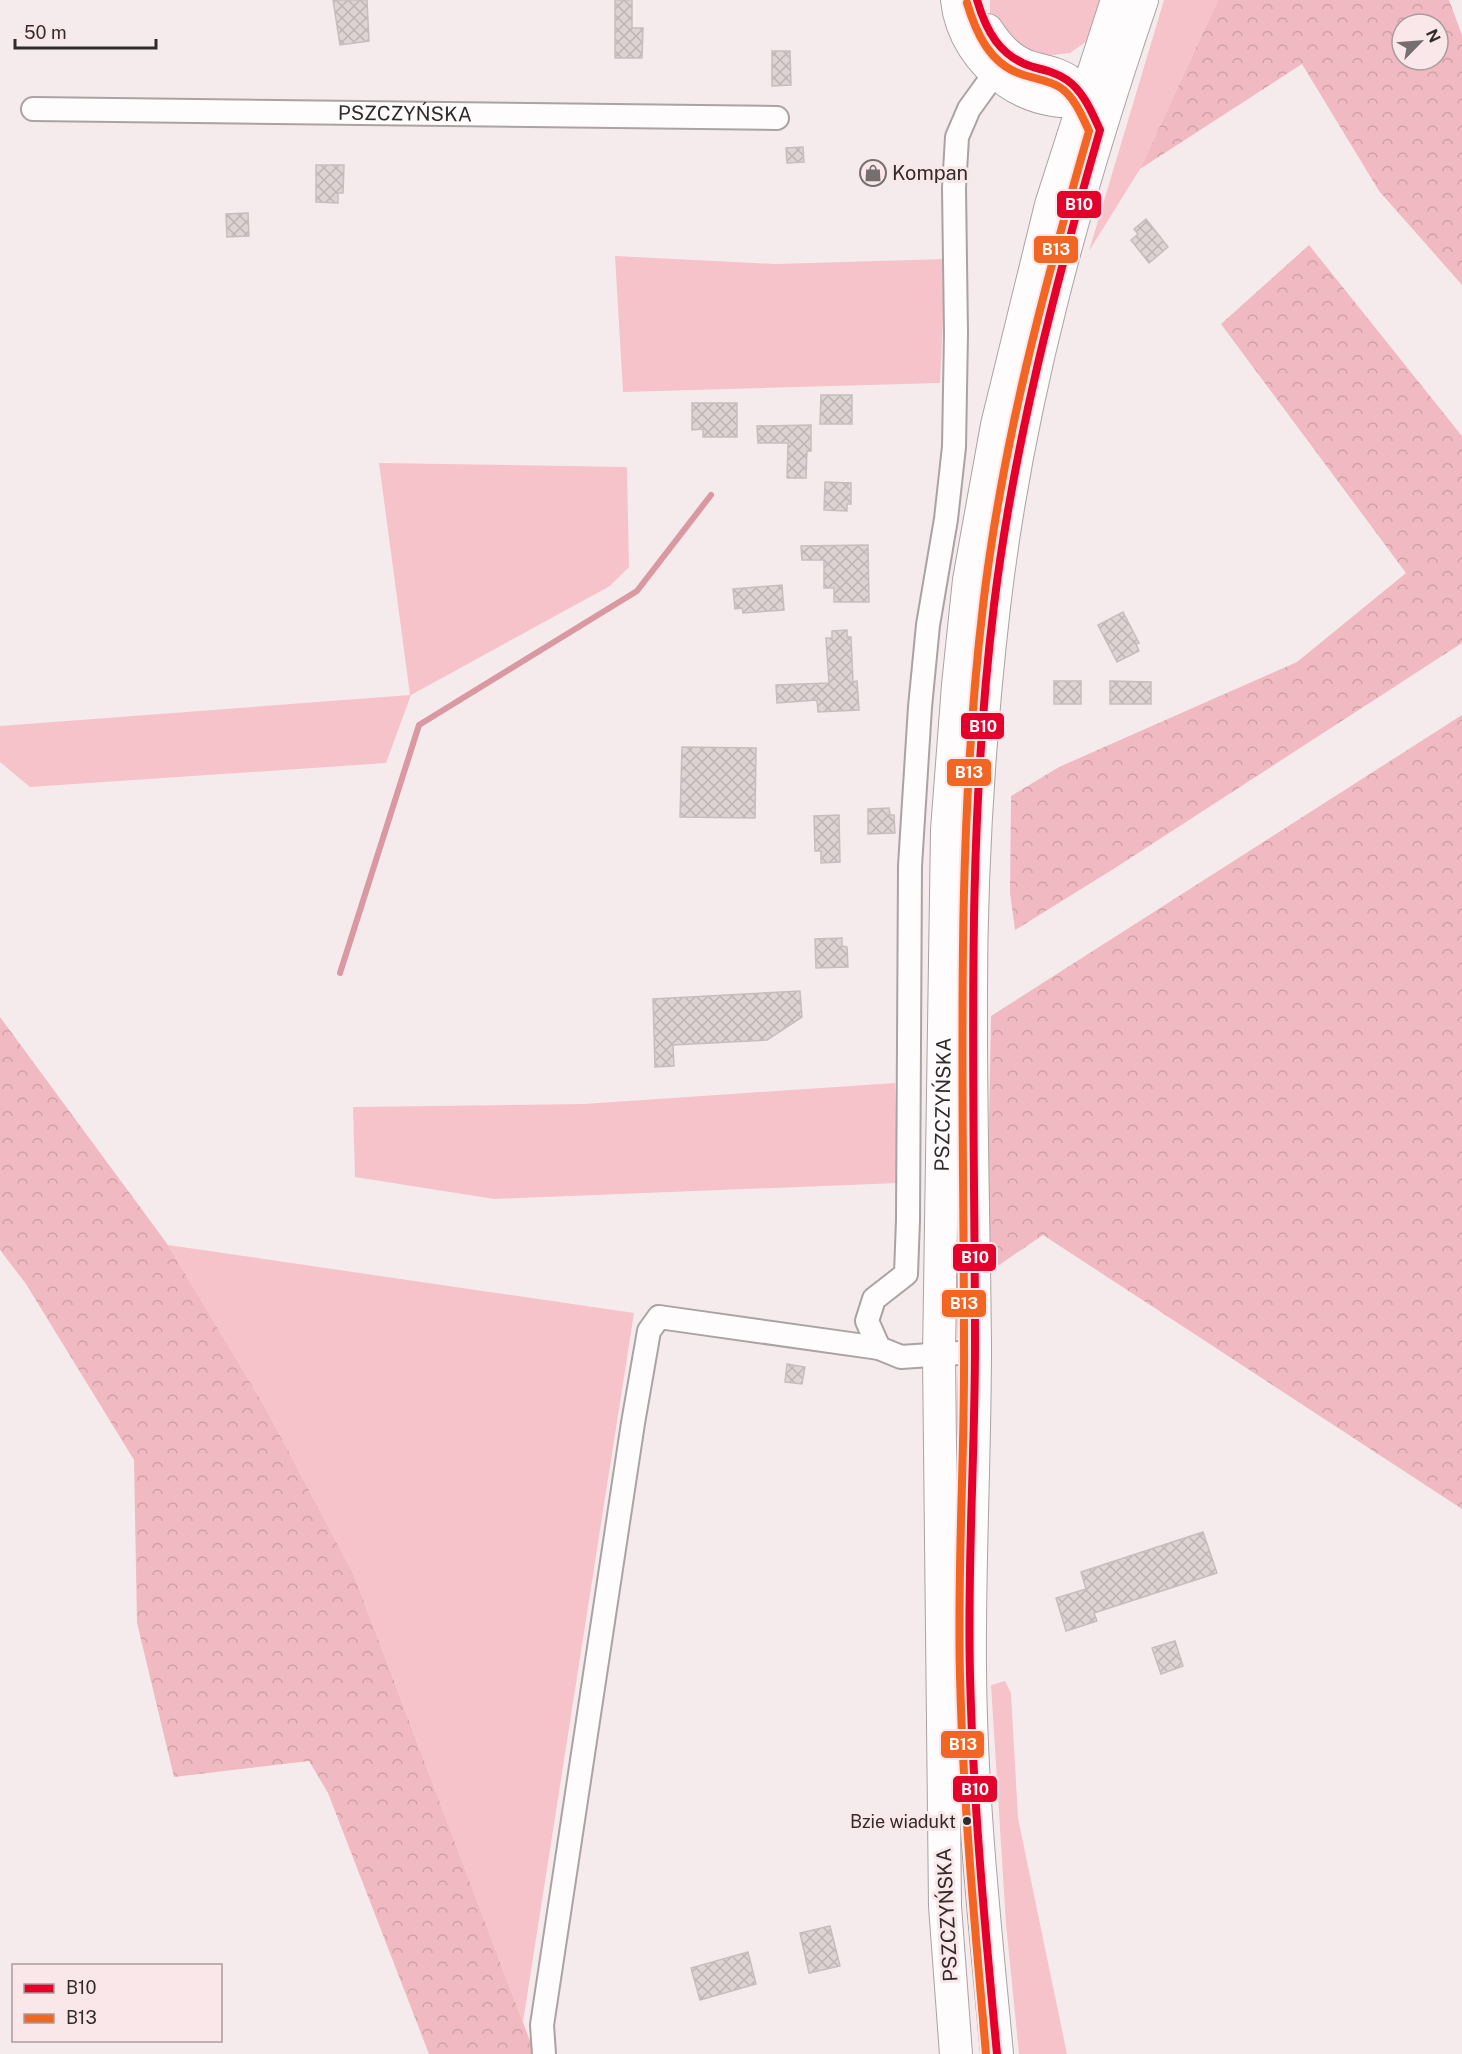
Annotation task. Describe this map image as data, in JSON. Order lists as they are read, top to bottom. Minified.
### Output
{"streets":{"main road":["PSZCZYŃSKA"]},"places":{"shop":["Kompan"],"other":["Bzie wiadukt"]},"lines":["transit line B10","transit line B13"],"legend":["B10","B13"],"scale_bar":"50 m","north":"top right"}
